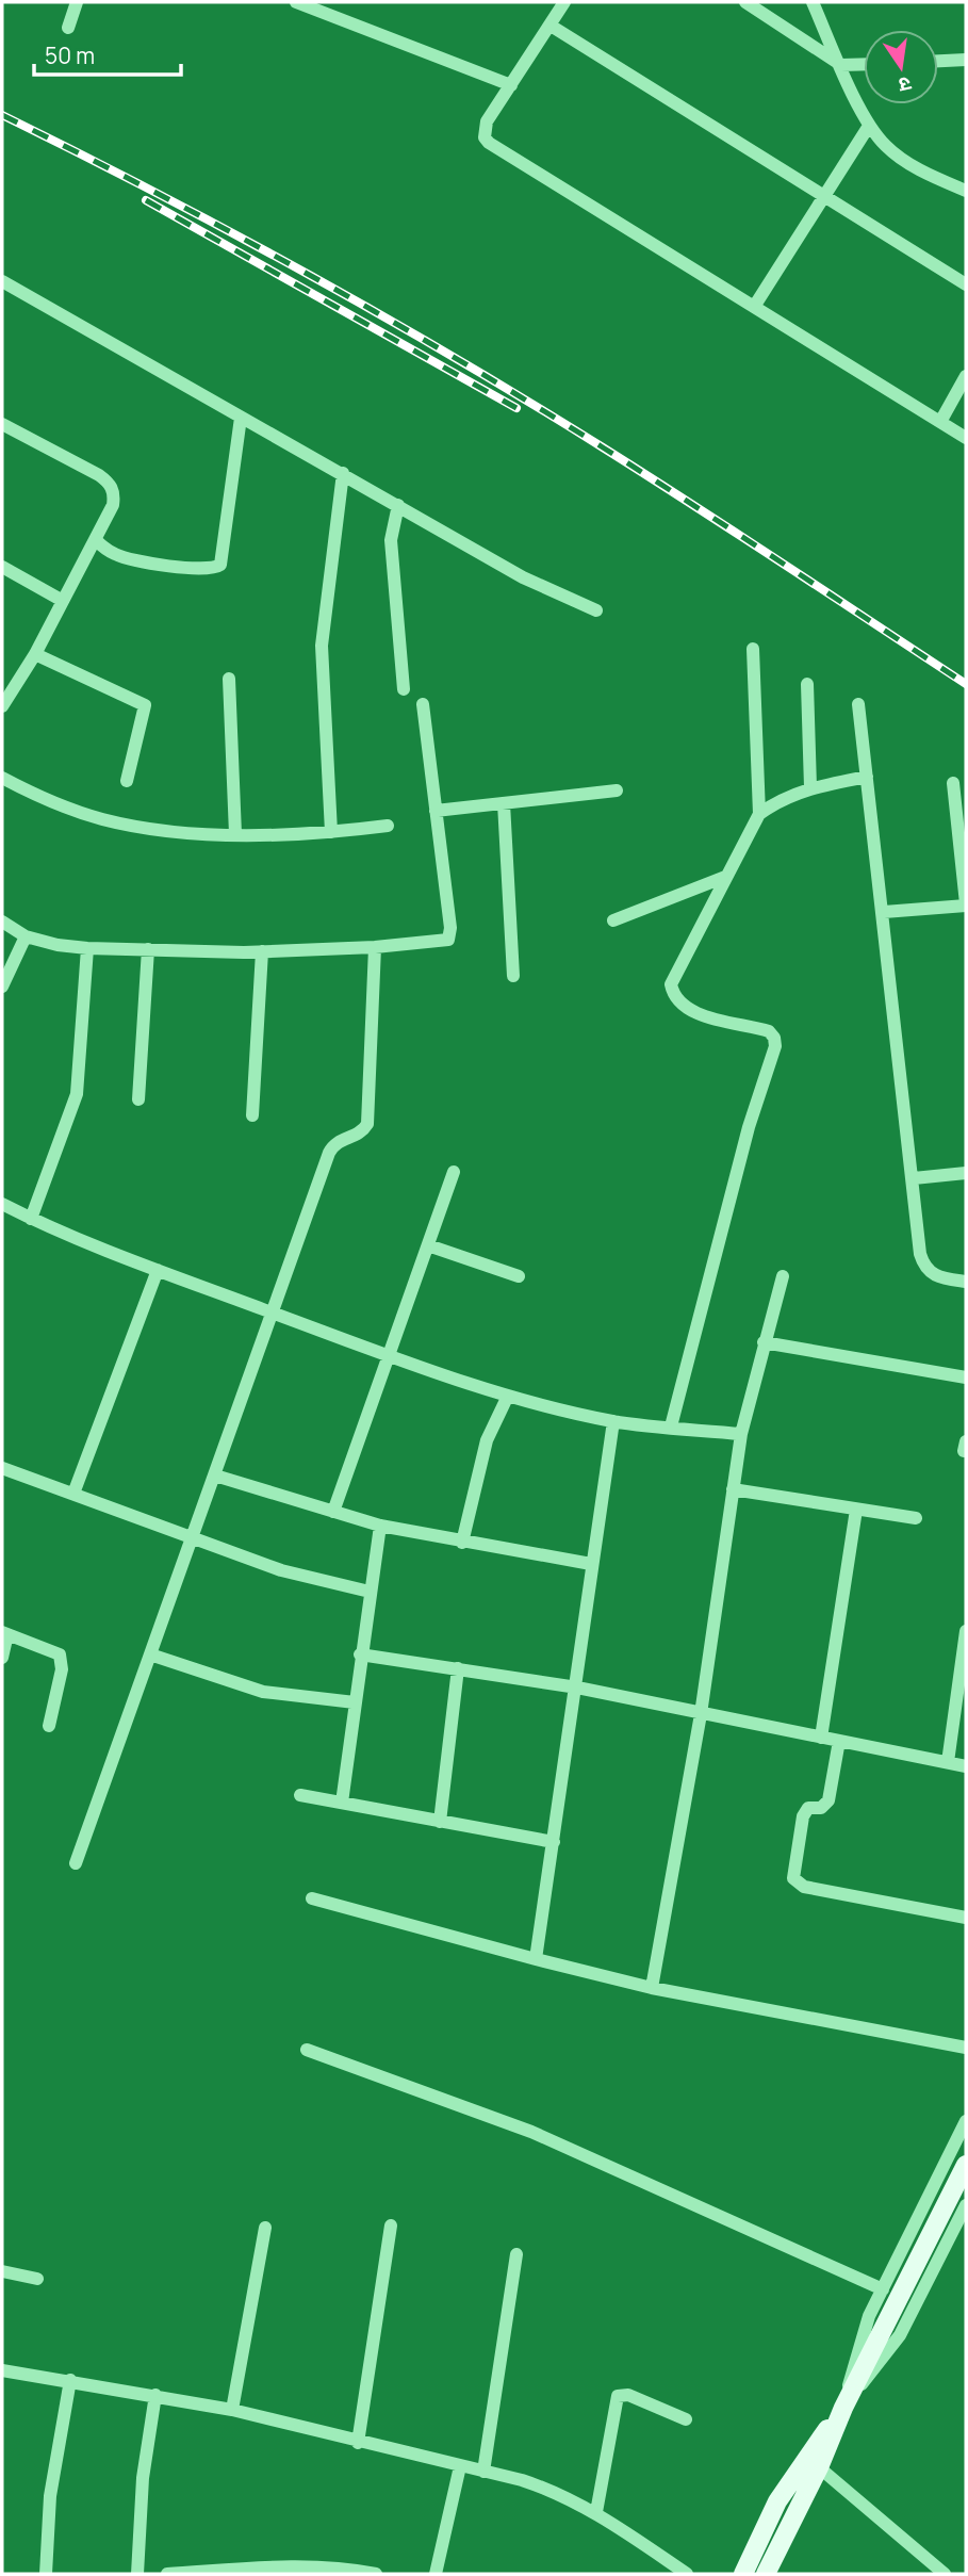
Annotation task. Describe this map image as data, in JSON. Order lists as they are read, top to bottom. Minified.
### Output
{"scale_bar":"50 m","north":"bottom"}
